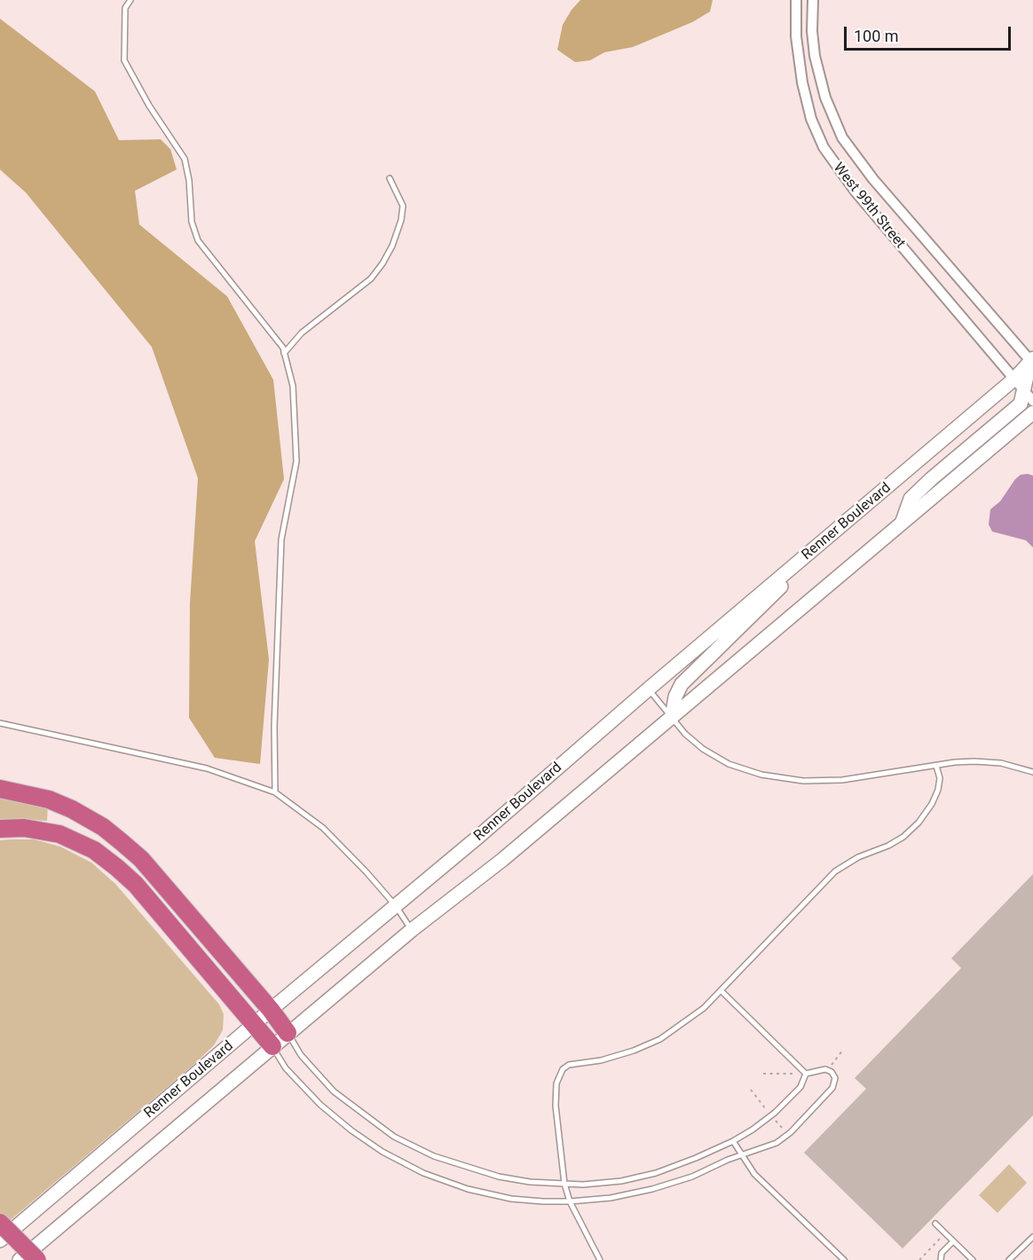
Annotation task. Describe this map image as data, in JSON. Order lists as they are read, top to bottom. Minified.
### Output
{"streets":{"main road":["Renner Boulevard"],"street":["West 99th Street"]},"crossings":[["West 99th Street","Renner Boulevard"]],"scale_bar":"100 m"}
